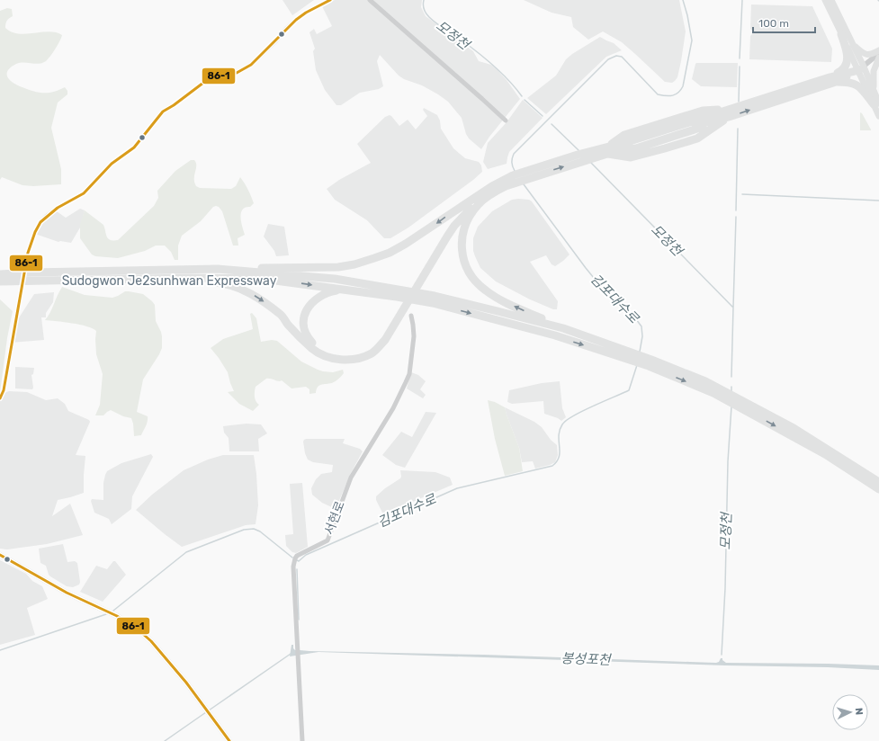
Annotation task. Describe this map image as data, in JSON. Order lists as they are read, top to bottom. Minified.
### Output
{"streets":{"highway":["Sudogwon Je2sunhwan Expressway"],"street":["서현로"]},"water":["모정천","김포대수로","봉성포천"],"lines":["transit line 86-1"],"scale_bar":"100 m","north":"right"}
